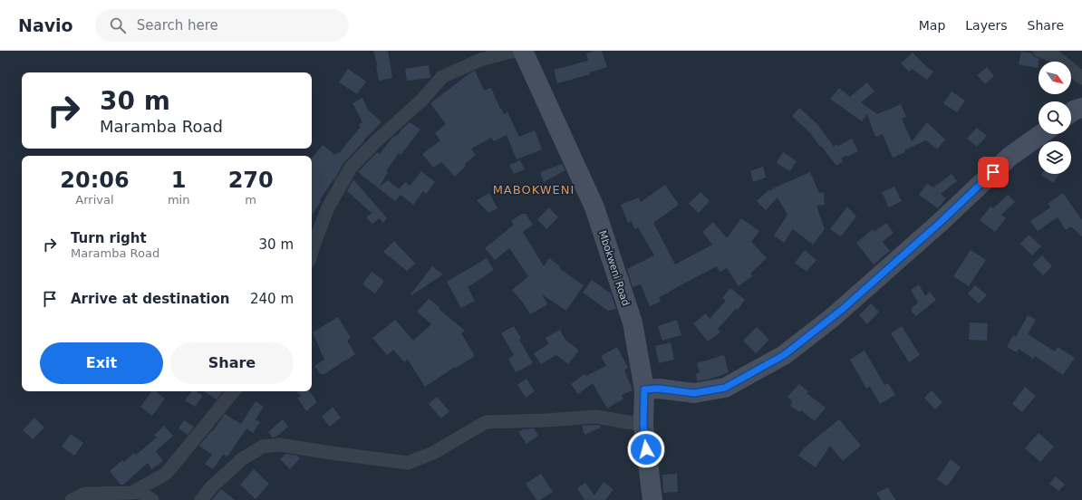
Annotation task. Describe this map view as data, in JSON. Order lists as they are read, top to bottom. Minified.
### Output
{"streets":{"street":["Mbokweni Road"]},"districts":["MABOKWENI"],"north":"bottom right","page":{"header":"Navio","search":"Search here","nav":["Map","Layers","Share"],"turn":["30 m","Maramba Road"],"eta":["20:06","Arrival","1","min","270","m"],"list":[{"name":"Turn right","note":"Maramba Road","value":"30 m"},{"name":"Arrive at destination","value":"240 m"}],"buttons":["Exit","Share"]}}
